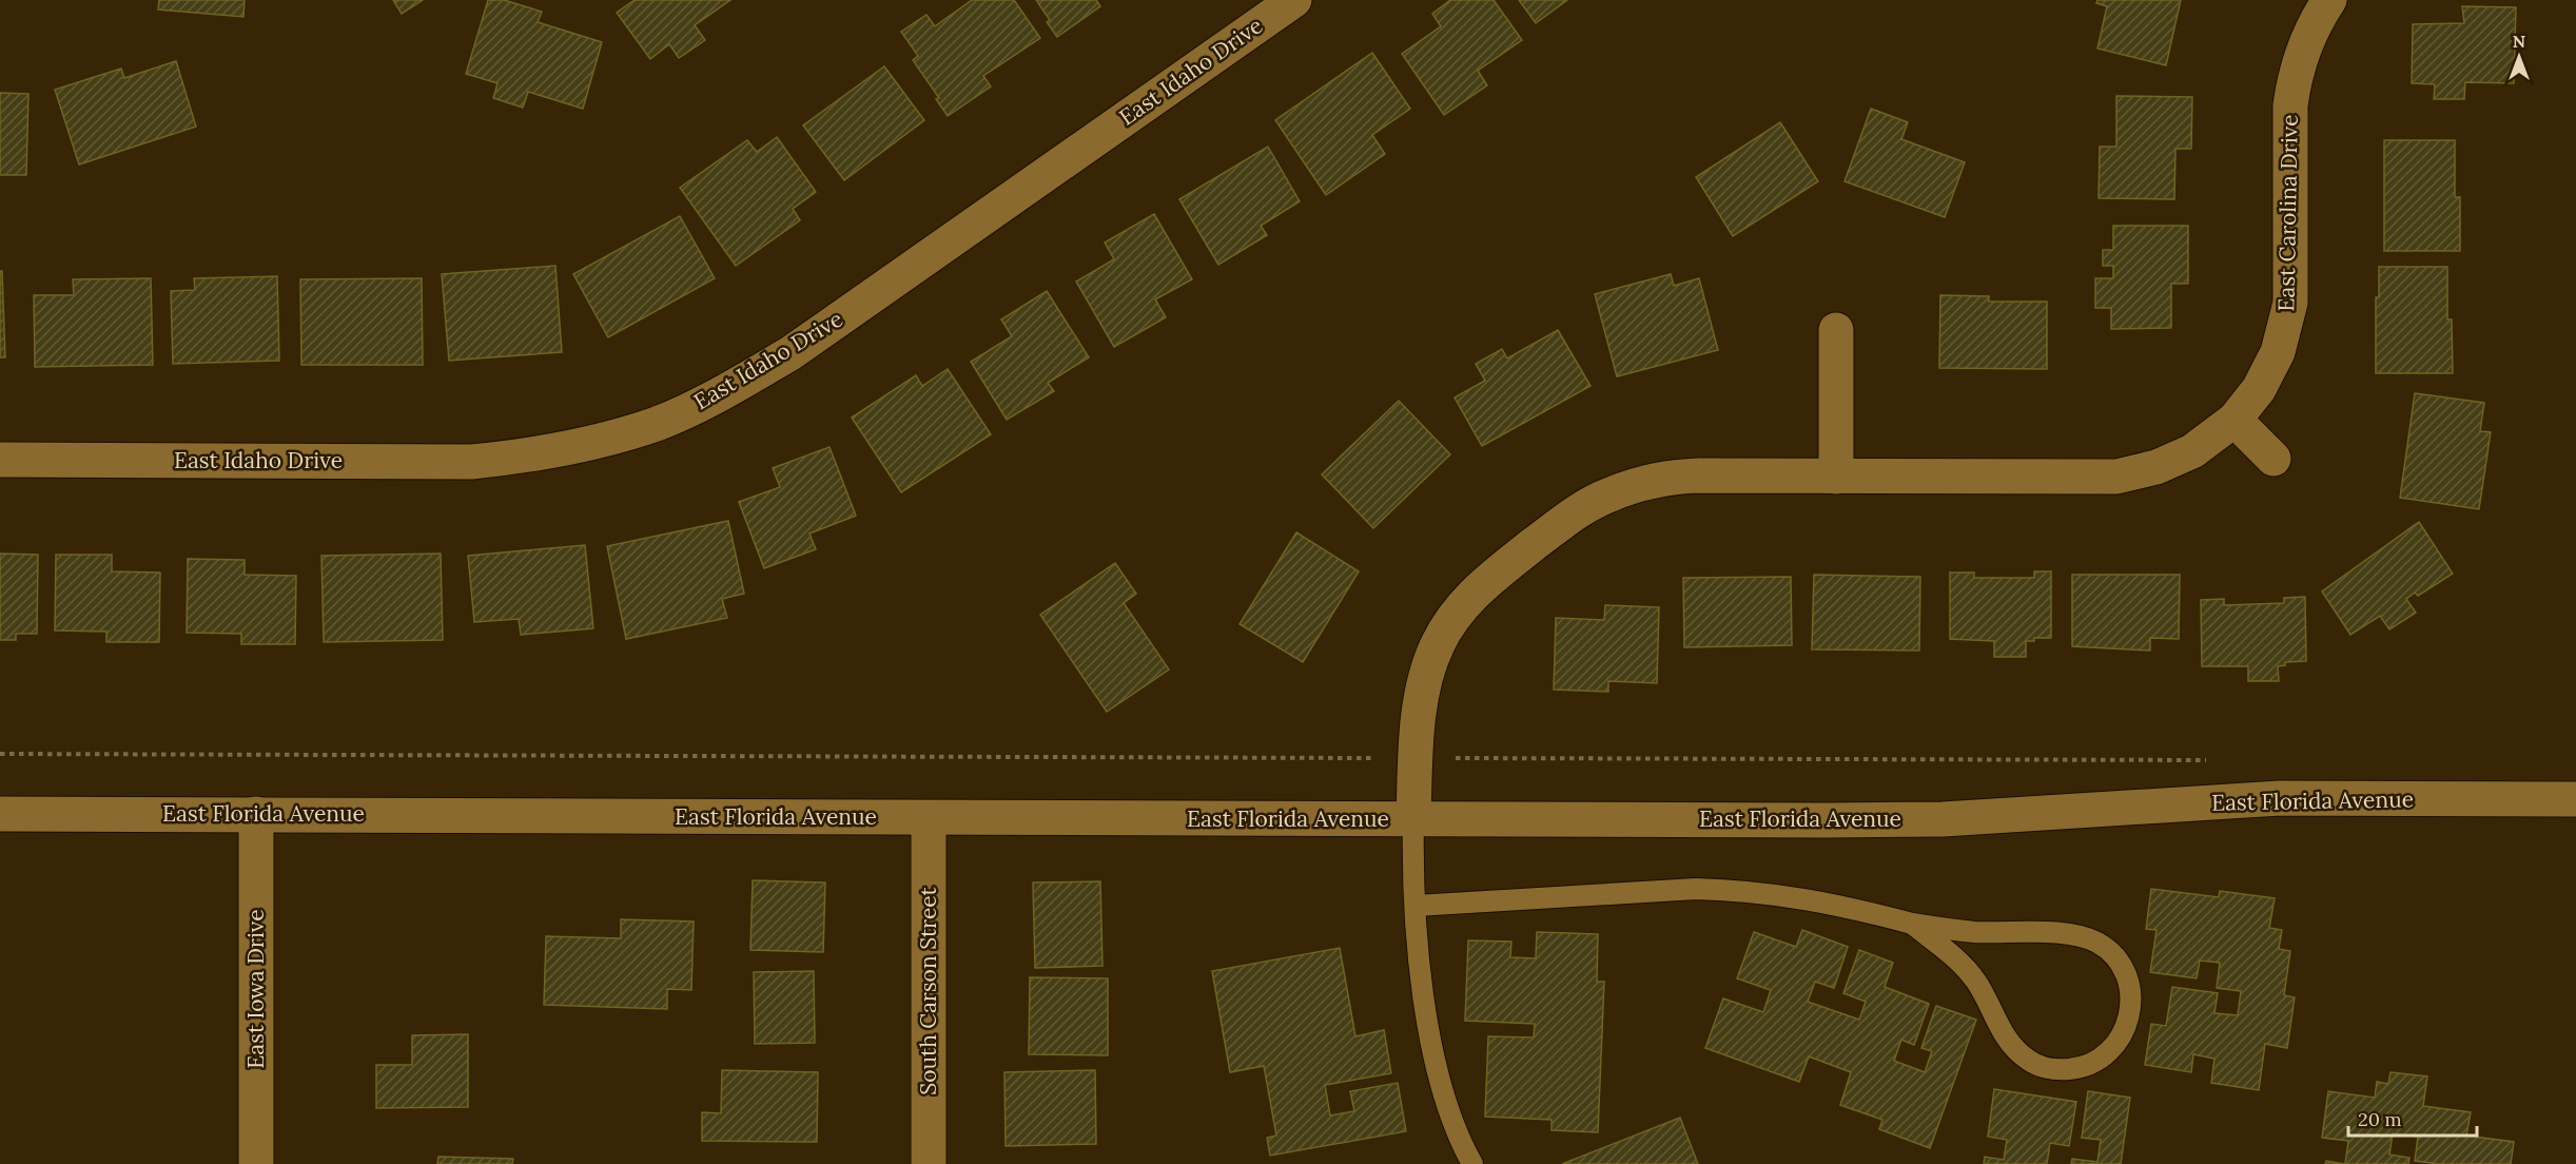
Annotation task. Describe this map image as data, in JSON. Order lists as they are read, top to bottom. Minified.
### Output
{"streets":{"street":["East Idaho Drive","East Carolina Drive","East Florida Avenue","East Iowa Drive","South Carson Street"]},"crossings":[["East Carolina Drive","East Florida Avenue"],["East Florida Avenue","East Iowa Drive"],["East Florida Avenue","South Carson Street"]],"scale_bar":"20 m","north":"top"}
